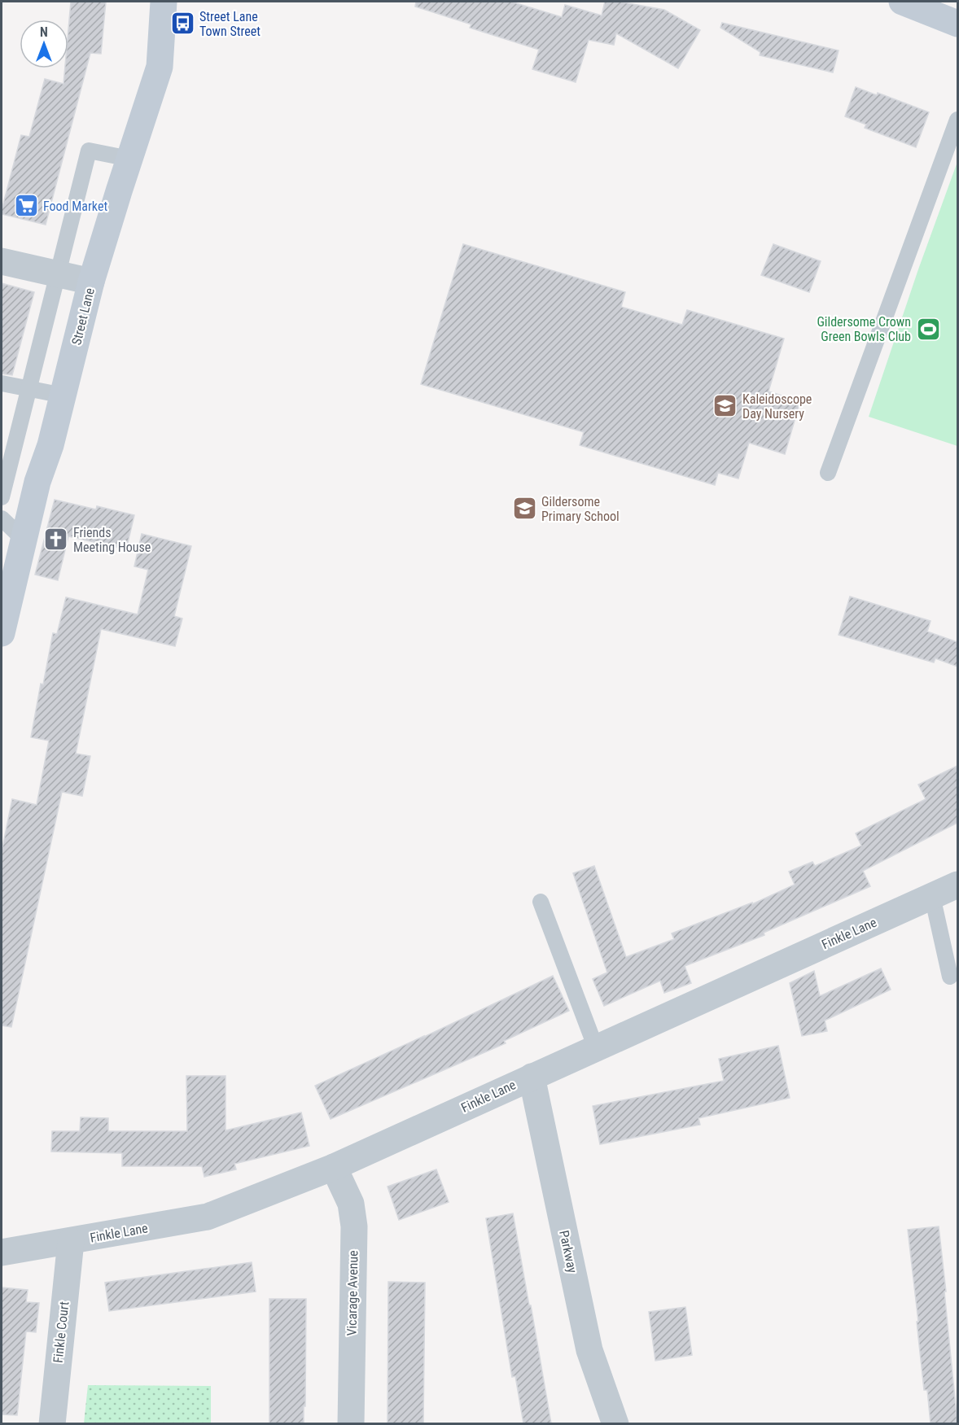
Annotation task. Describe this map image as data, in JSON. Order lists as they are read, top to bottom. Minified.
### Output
{"streets":{"street":["Street Lane","Finkle Lane","Parkway","Vicarage Avenue","Finkle Court"]},"crossings":[["Finkle Lane","Parkway"],["Finkle Lane","Vicarage Avenue"],["Finkle Lane","Finkle Court"]],"places":{"bus stop":["Street Lane Town Street"],"supermarket":["Food Market"],"sports":["Gildersome Crown Green Bowls Club"],"school or university":["Kaleidoscope Day Nursery","Gildersome Primary School"],"church":["Friends Meeting House"]},"north":"top"}
